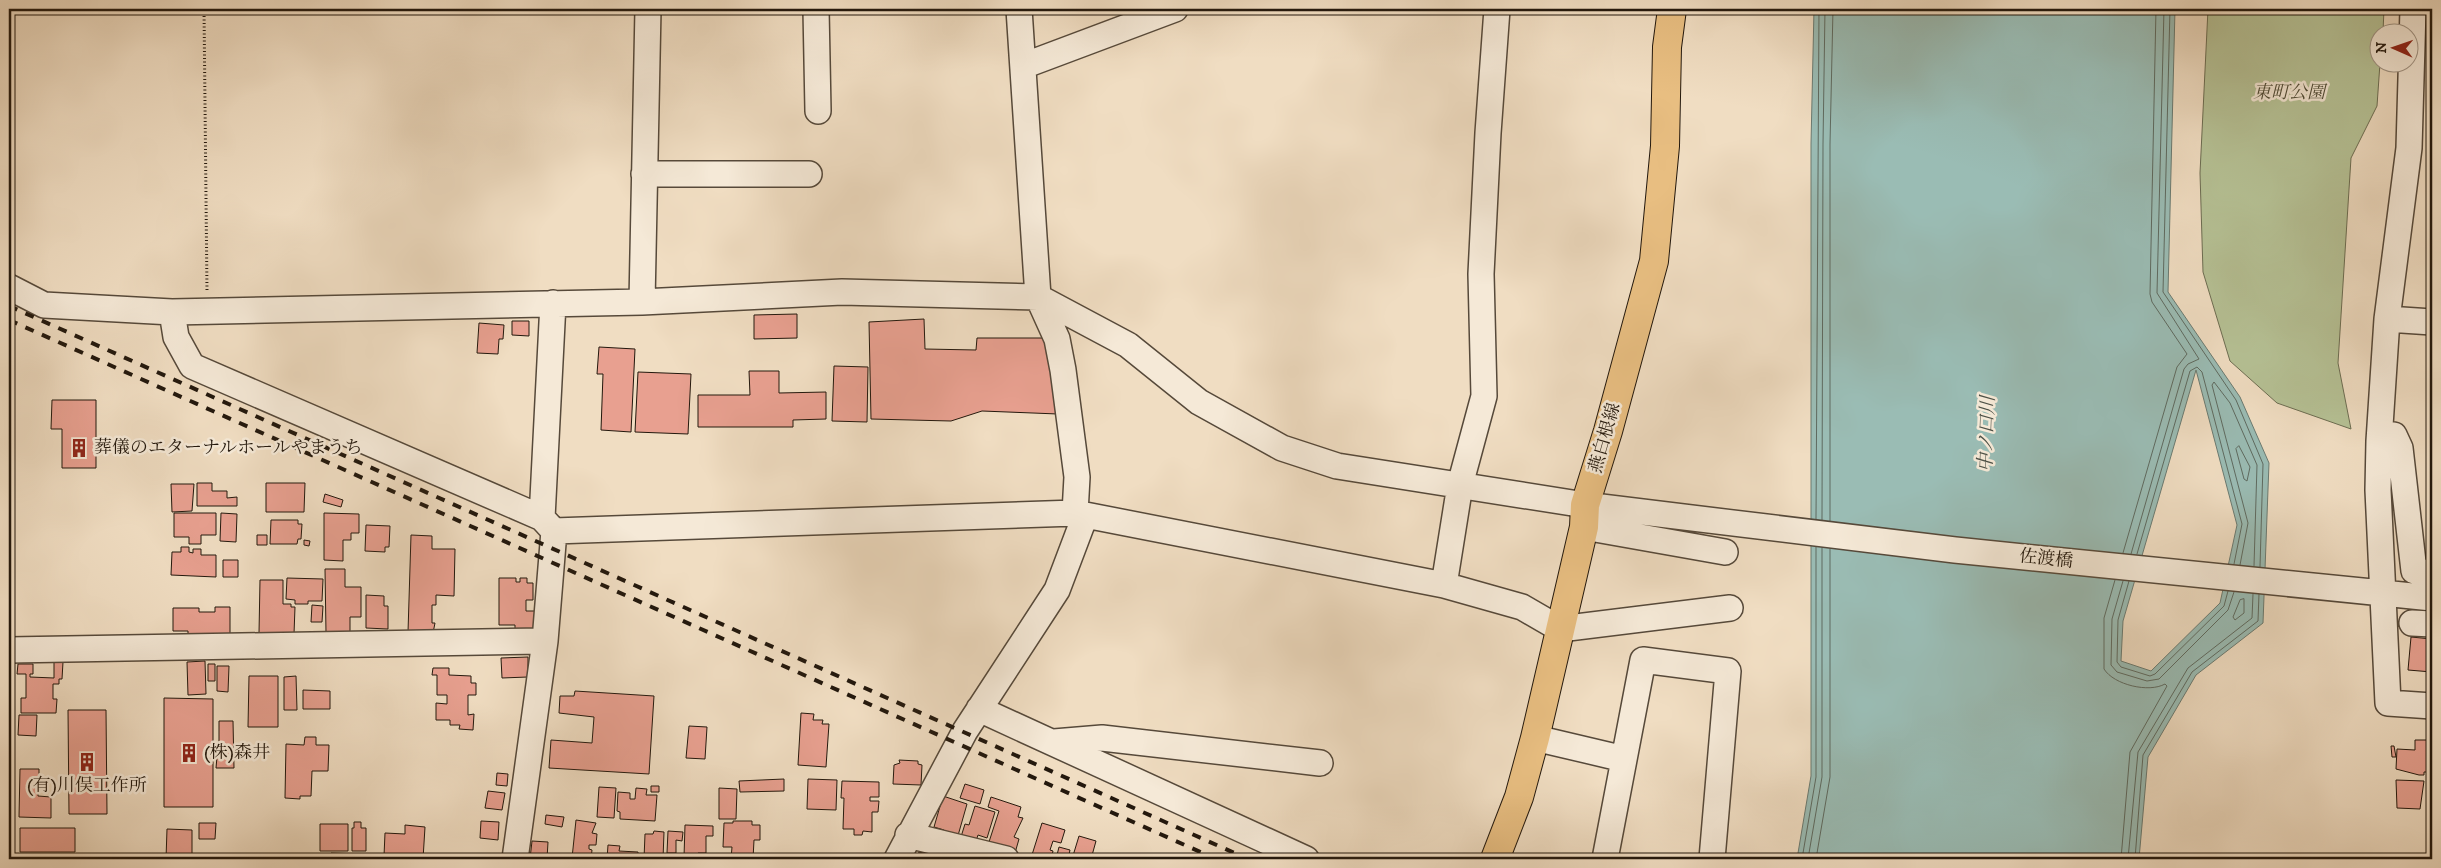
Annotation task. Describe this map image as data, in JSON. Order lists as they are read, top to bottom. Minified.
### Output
{"streets":{"main road":["燕白根線"],"street":["佐渡橋"]},"crossings":[["燕白根線","佐渡橋"]],"water":["中ノ口川"],"parks":["東町公園"],"places":{"building":["葬儀のエターナルホールやまうち","(株)森井","(有)川俣工作所"]},"north":"left"}
